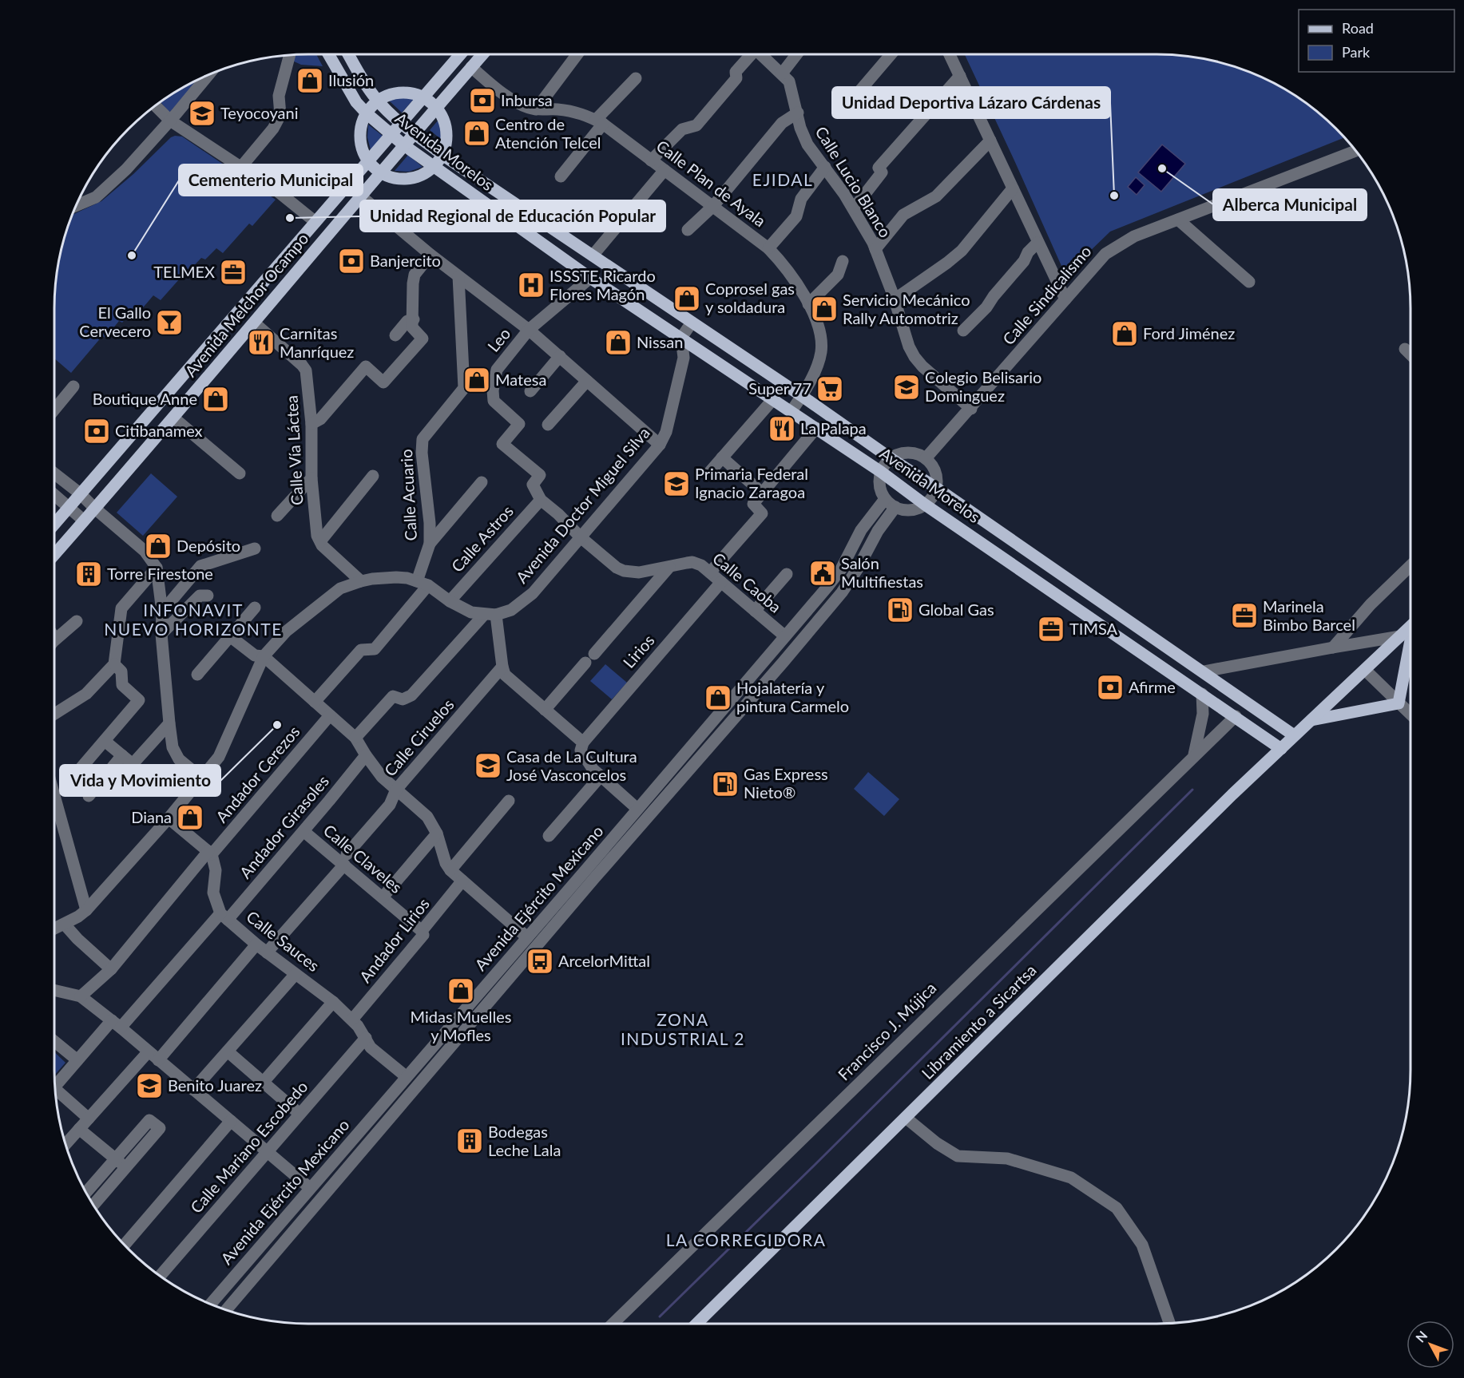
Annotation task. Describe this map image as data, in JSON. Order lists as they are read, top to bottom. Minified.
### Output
{"streets":{"main road":["Avenida Morelos","Avenida Melchor Ocampo","Libramiento a Sicartsa"],"street":["Calle Lucio Blanco","Calle Plan de Ayala","Calle Sindicalismo","Leo","Calle Vía Láctea","Calle Acuario","Avenida Doctor Miguel Silva","Calle Astros","Calle Caoba","Lirios","Calle Ciruelos","Andador Cerezos","Andador Girasoles","Calle Claveles","Avenida Ejército Mexicano","Andador Lirios","Calle Sauces","Francisco J. Mújica","Calle Mariano Escobedo"]},"crossings":[["Avenida Morelos","Calle Plan de Ayala"],["Avenida Morelos","Avenida Melchor Ocampo"],["Avenida Morelos","Leo"],["Avenida Morelos","Avenida Doctor Miguel Silva"],["Avenida Morelos","Libramiento a Sicartsa"],["Avenida Morelos","Francisco J. Mújica"],["Calle Lucio Blanco","Calle Sindicalismo"],["Calle Plan de Ayala","Avenida Melchor Ocampo"],["Avenida Melchor Ocampo","Calle Vía Láctea"],["Leo","Calle Astros"],["Leo","Calle Caoba"],["Avenida Doctor Miguel Silva","Calle Caoba"],["Calle Astros","Calle Caoba"],["Calle Caoba","Lirios"],["Calle Caoba","Avenida Ejército Mexicano"],["Calle Ciruelos","Calle Claveles"],["Calle Ciruelos","Calle Sauces"],["Andador Girasoles","Calle Claveles"],["Andador Girasoles","Calle Sauces"],["Calle Claveles","Andador Lirios"],["Avenida Ejército Mexicano","Calle Sauces"],["Andador Lirios","Calle Sauces"],["Calle Sauces","Calle Mariano Escobedo"]],"districts":["EJIDAL","INFONAVIT NUEVO HORIZONTE","ZONA INDUSTRIAL 2","LA CORREGIDORA"],"places":{"shop":["Ilusión","Centro de Atención Telcel","Coprosel gas y soldadura","Servicio Mecánico Rally Automotriz","Ford Jiménez","Nissan","Matesa","Boutique Anne","Depósito","Hojalatería y pintura Carmelo","Diana","Midas Muelles y Mofles"],"bank":["Inbursa","Banjercito","Citibanamex","Afirme"],"school or university":["Teyocoyani","Colegio Belisario Dominguez","Primaria Federal Ignacio Zaragoa","Casa de La Cultura José Vasconcelos","Benito Juarez"],"other":["Alberca Municipal","Unidad Deportiva Lázaro Cárdenas","Unidad Regional de Educación Popular","Cementerio Municipal","Vida y Movimiento"],"office":["TELMEX","Marinela Bimbo Barcel","TIMSA"],"hospital":["ISSSTE Ricardo Flores Magón"],"bar":["El Gallo Cervecero"],"restaurant":["Carnitas Manríquez","La Palapa"],"supermarket":["Super 77"],"public building":["Salón Multifiestas"],"building":["Torre Firestone","Bodegas Leche Lala"],"fuel station":["Global Gas","Gas Express Nieto®"],"bus stop":["ArcelorMittal"]},"legend":["Road","Park"],"north":"top left"}
